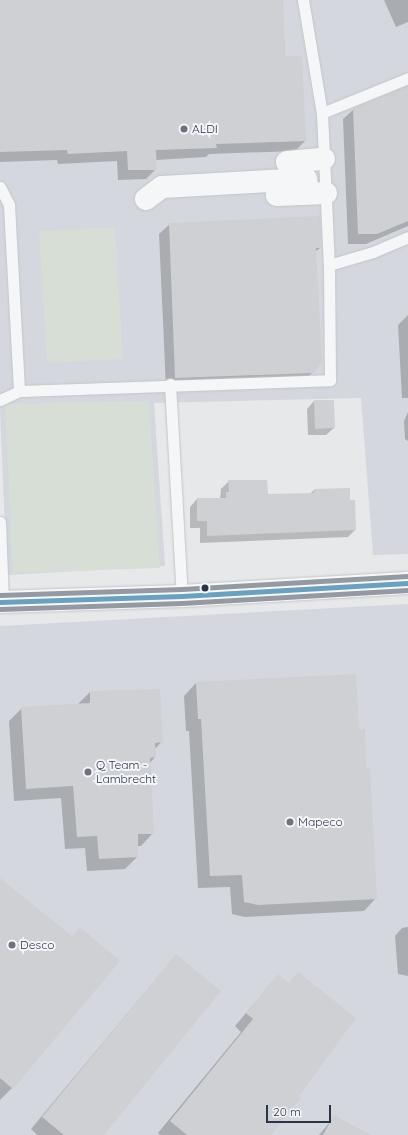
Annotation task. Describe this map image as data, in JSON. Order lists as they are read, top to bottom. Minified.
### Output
{"places":["ALDI","Q Team - Lambrecht","Mapeco","Desco"],"scale_bar":"20 m"}
